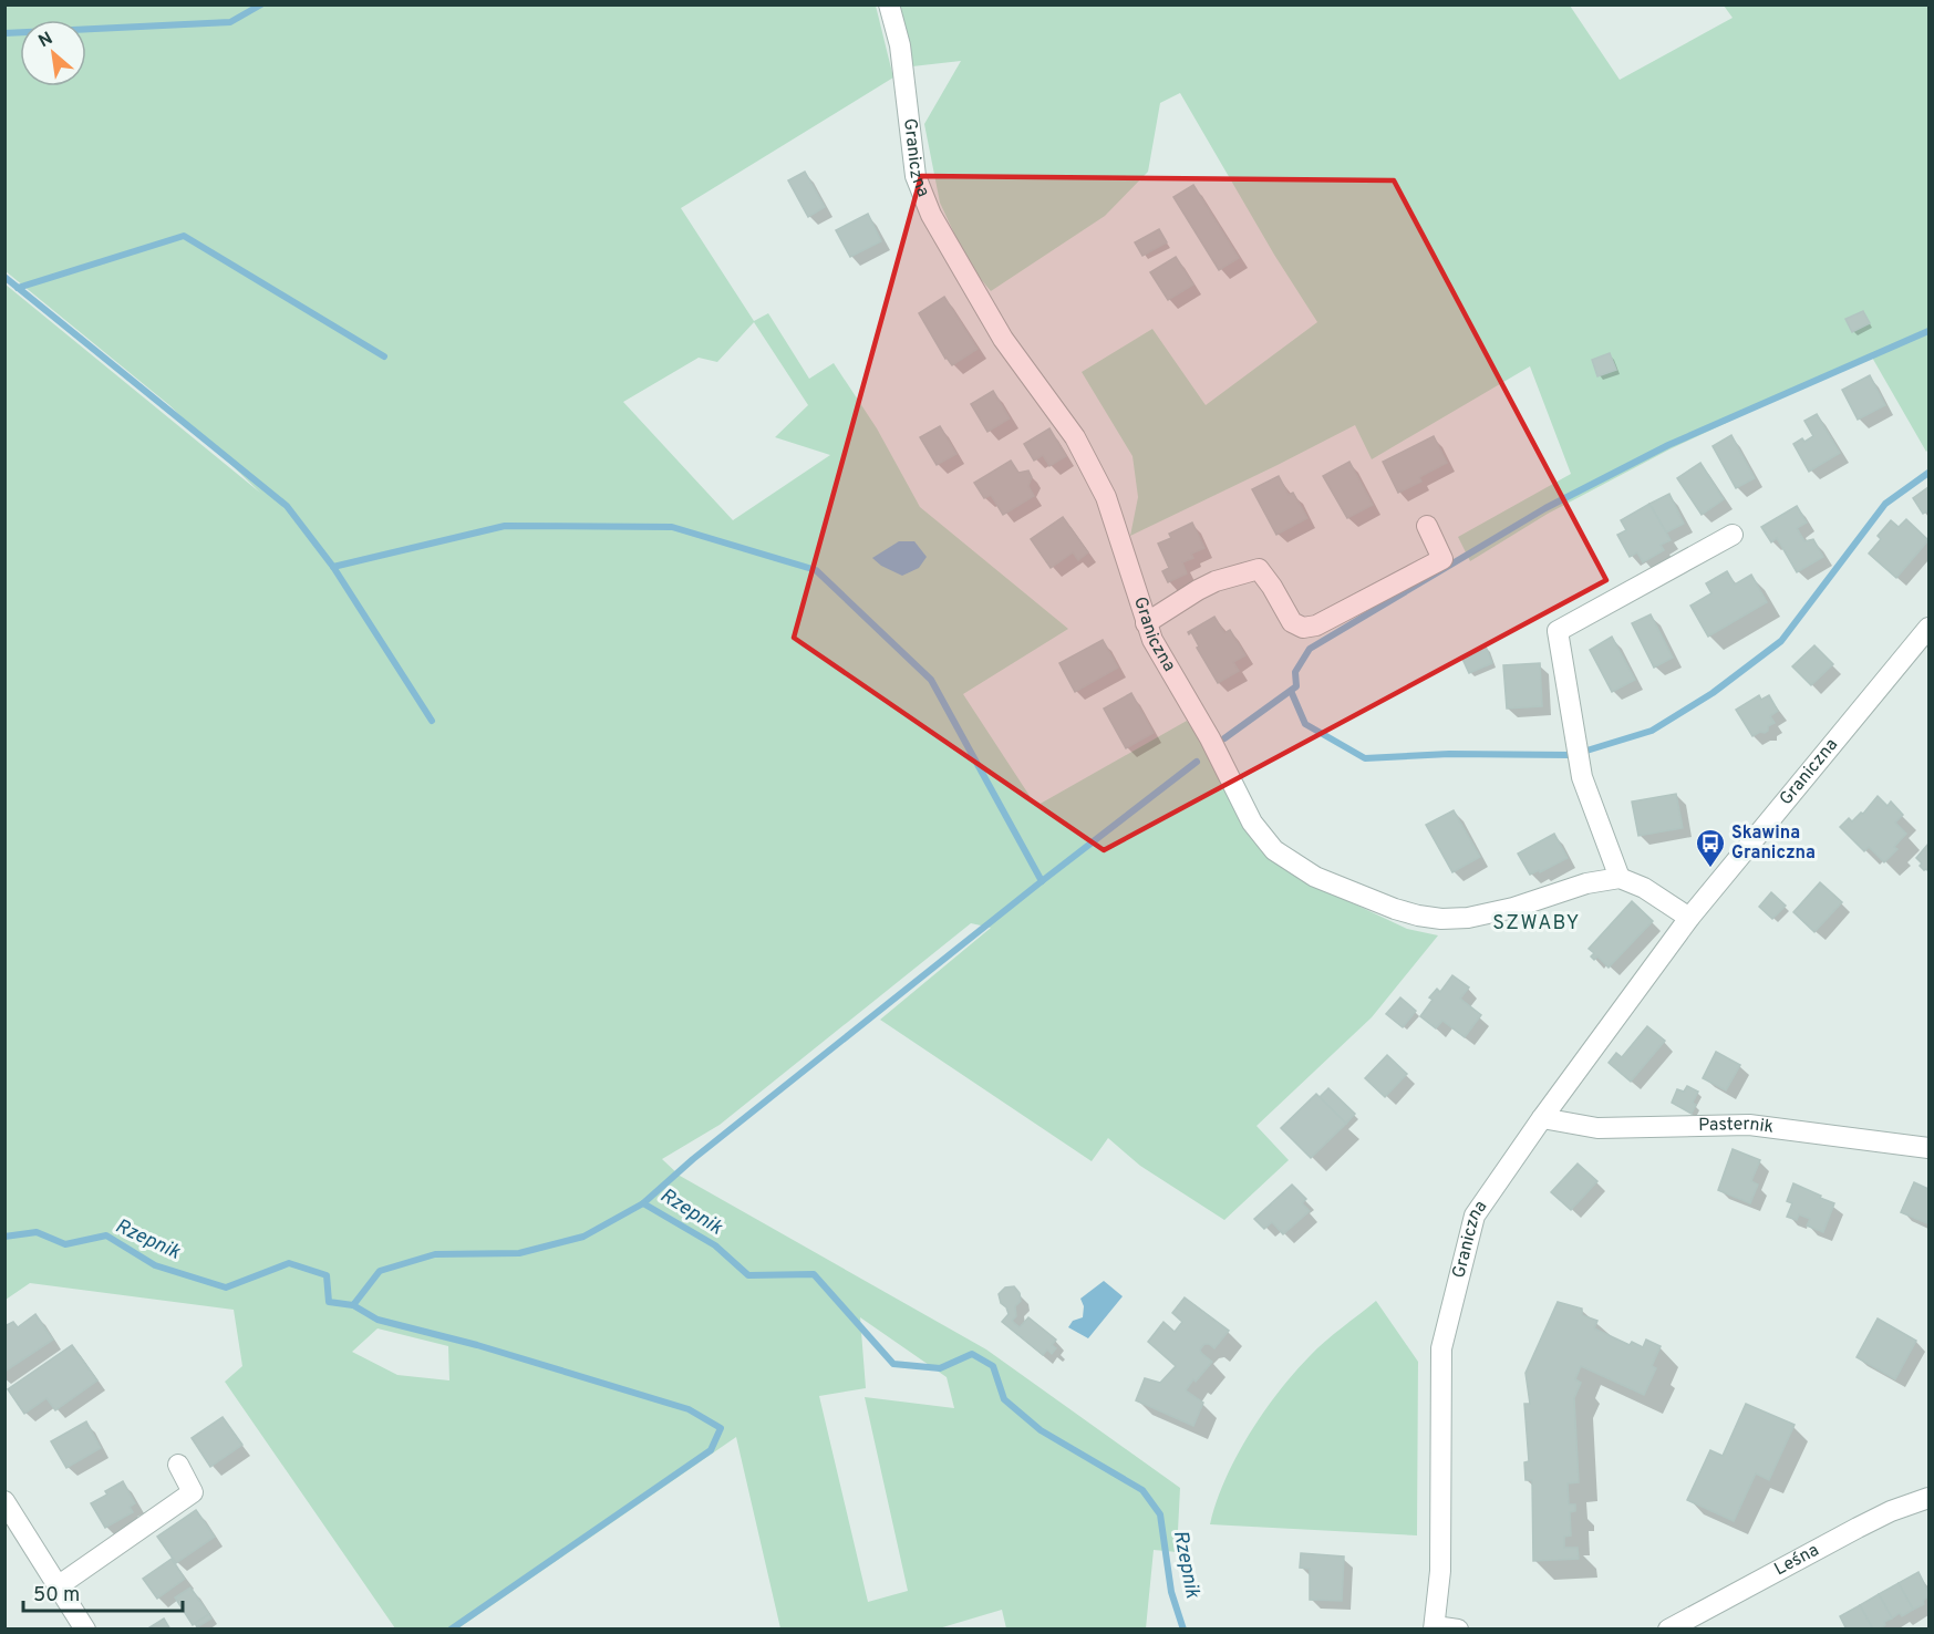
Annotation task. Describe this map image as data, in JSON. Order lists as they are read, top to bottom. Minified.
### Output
{"streets":{"street":["Graniczna","Pasternik","Leśna"]},"crossings":[["Graniczna","Pasternik"]],"districts":["SZWABY"],"water":["Rzepnik"],"places":{"bus stop":["Skawina Graniczna"]},"scale_bar":"50 m","north":"top left"}
